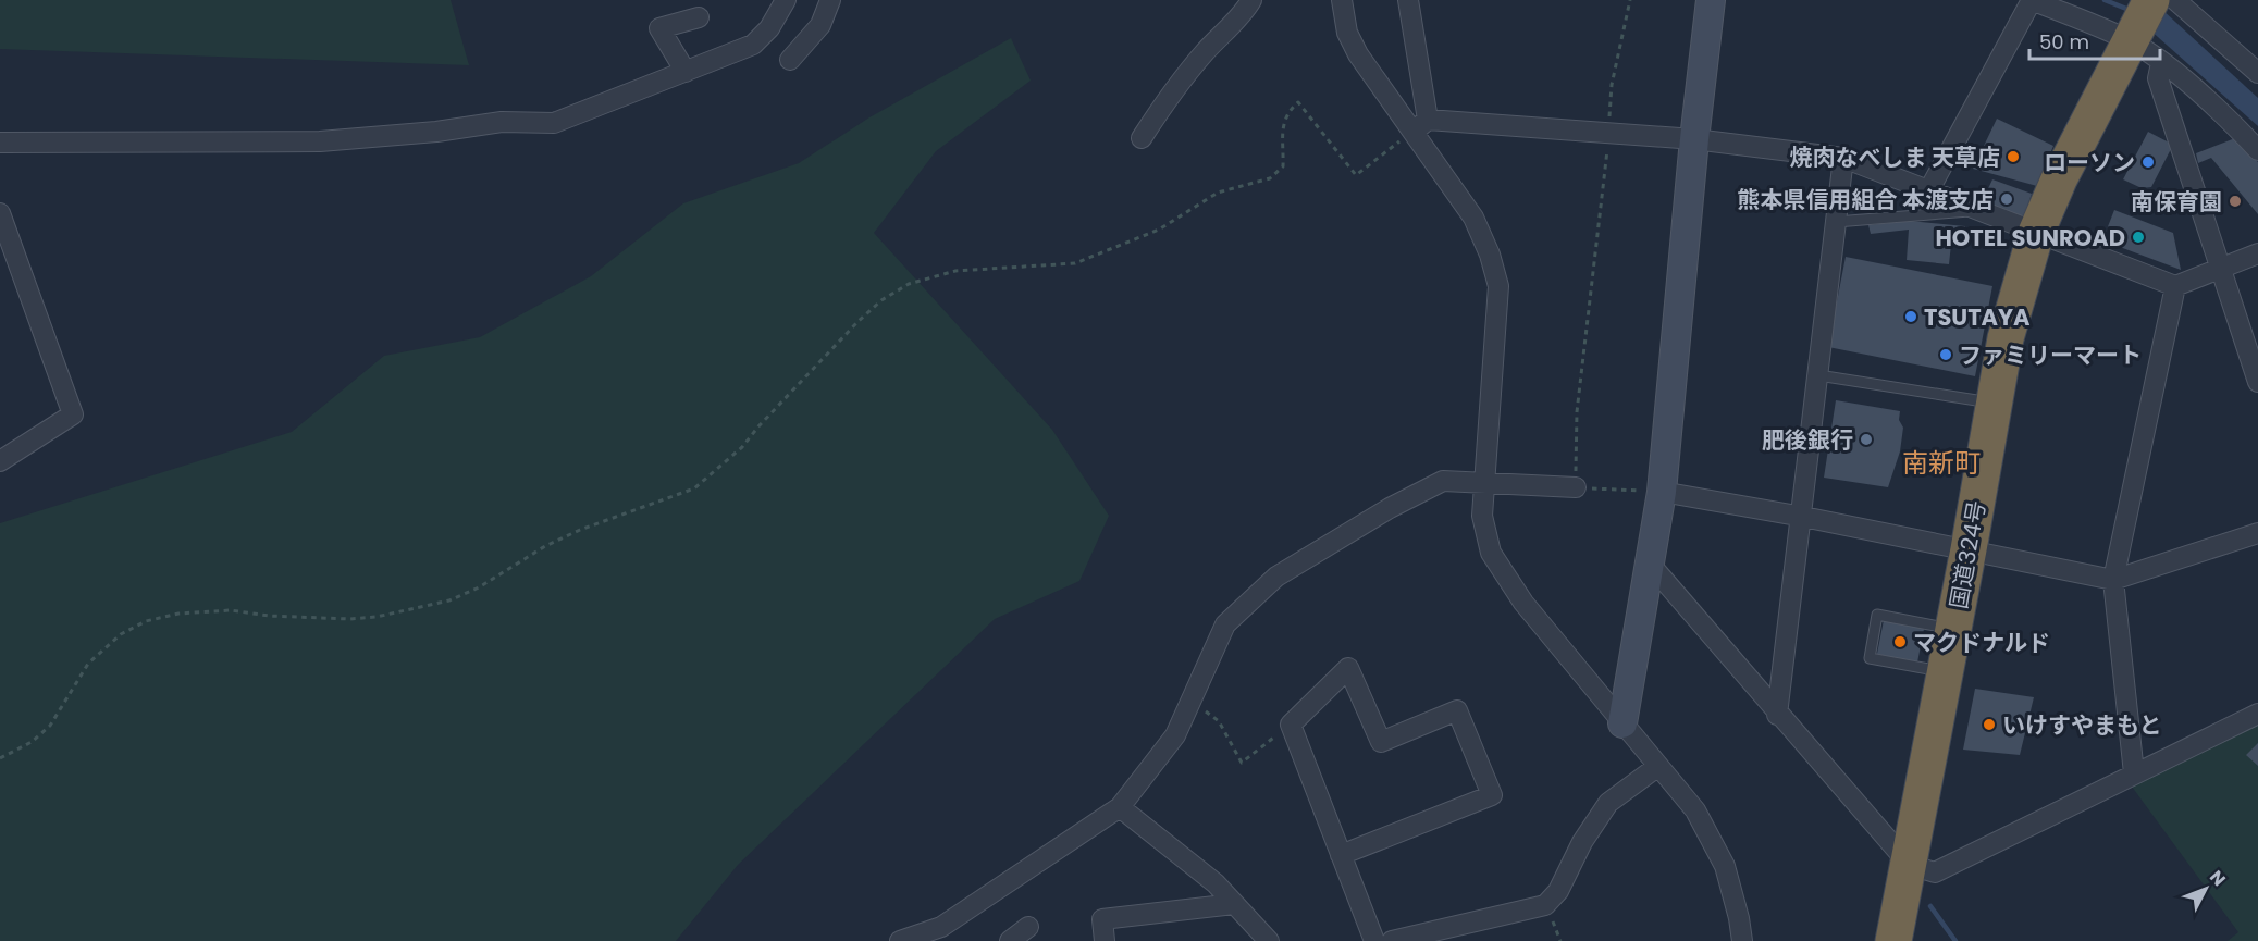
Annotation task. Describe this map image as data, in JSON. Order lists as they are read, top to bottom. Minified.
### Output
{"streets":{"highway":["国道324号"]},"districts":["南新町"],"places":["焼肉なべしま 天草店","ローソン","熊本県信用組合 本渡支店","南保育園","HOTEL SUNROAD","TSUTAYA","ファミリーマート","肥後銀行","マクドナルド","いけすやまもと"],"scale_bar":"50 m","north":"top right"}
